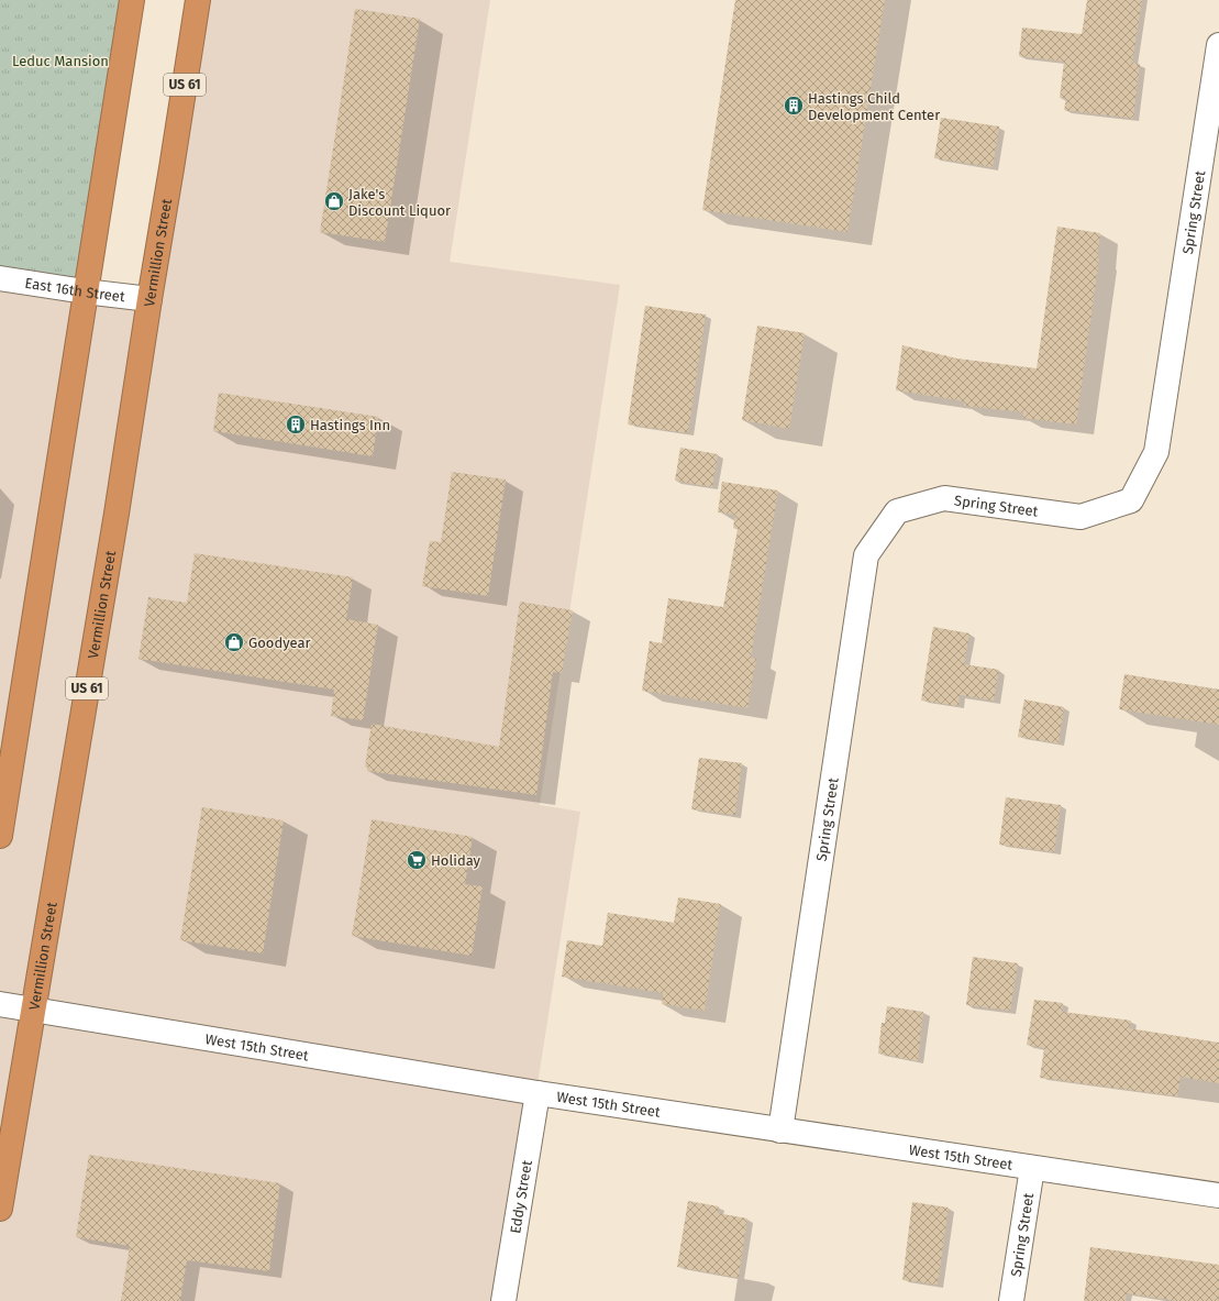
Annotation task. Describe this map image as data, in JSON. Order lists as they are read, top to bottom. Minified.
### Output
{"streets":{"highway":["US 61","Vermillion Street"],"street":["Spring Street","East 16th Street","West 15th Street","Eddy Street"]},"crossings":[["Spring Street","West 15th Street"],["Vermillion Street","East 16th Street"],["Vermillion Street","West 15th Street"],["West 15th Street","Eddy Street"]],"parks":["Leduc Mansion"],"places":{"building":["Hastings Child Development Center","Hastings Inn"],"shop":["Jake's Discount Liquor","Goodyear"],"supermarket":["Holiday"]}}
